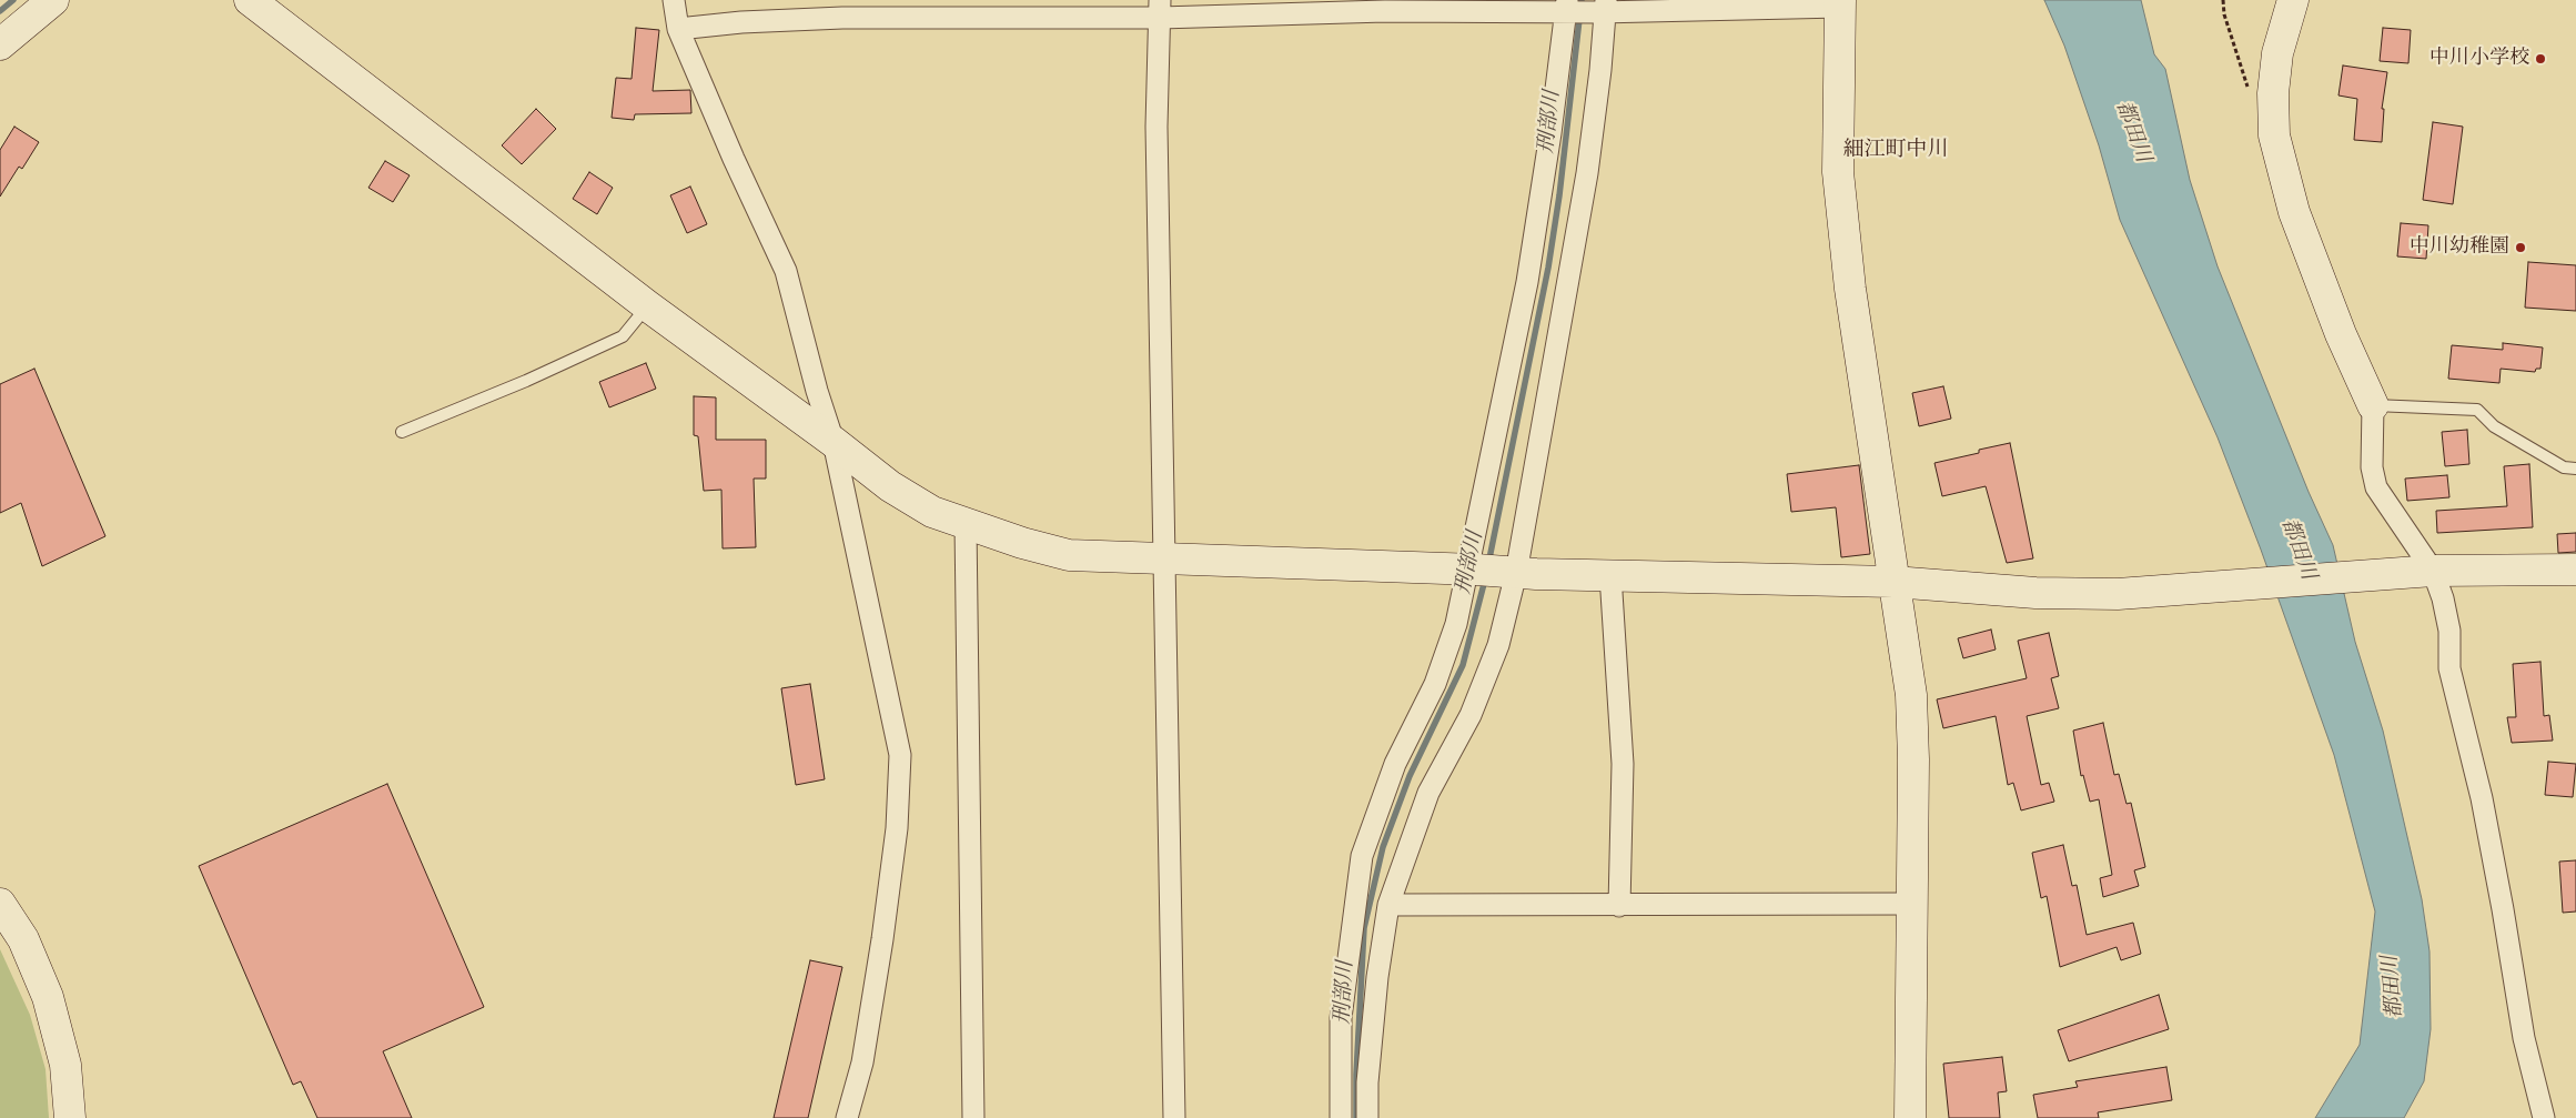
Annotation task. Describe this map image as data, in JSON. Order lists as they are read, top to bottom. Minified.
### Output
{"districts":["細江町中川"],"water":["刑部川","都田川"],"places":["中川小学校","中川幼稚園"]}
